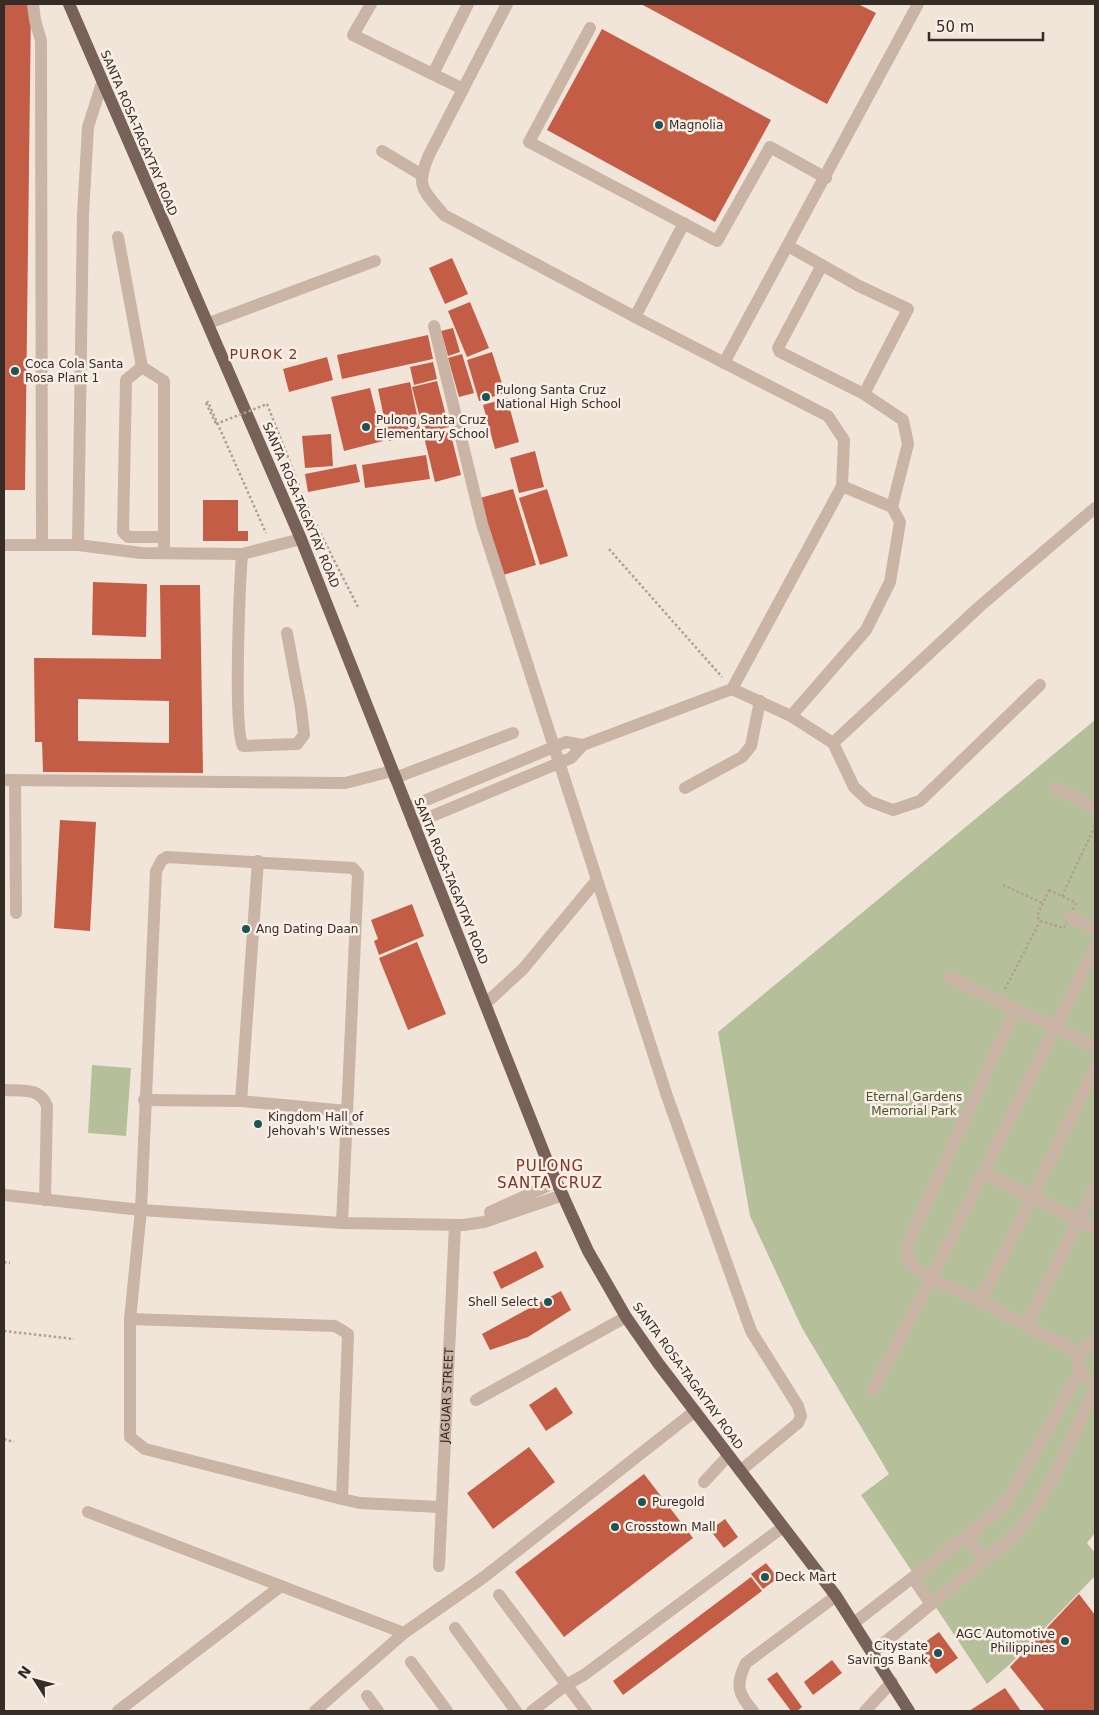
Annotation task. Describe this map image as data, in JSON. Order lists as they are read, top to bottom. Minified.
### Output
{"streets":{"main road":["SANTA ROSA-TAGAYTAY ROAD"],"street":["JAGUAR STREET"]},"districts":["PUROK 2","PULONG SANTA CRUZ"],"parks":["Eternal Gardens Memorial Park"],"places":["Magnolia","Coca Cola Santa Rosa Plant 1","Pulong Santa Cruz National High School","Pulong Santa Cruz Elementary School","Ang Dating Daan","Kingdom Hall of Jehovah's Witnesses","Shell Select","Puregold","Crosstown Mall","Deck Mart","AGC Automotive Philippines","Citystate Savings Bank"],"scale_bar":"50 m","north":"top left"}
